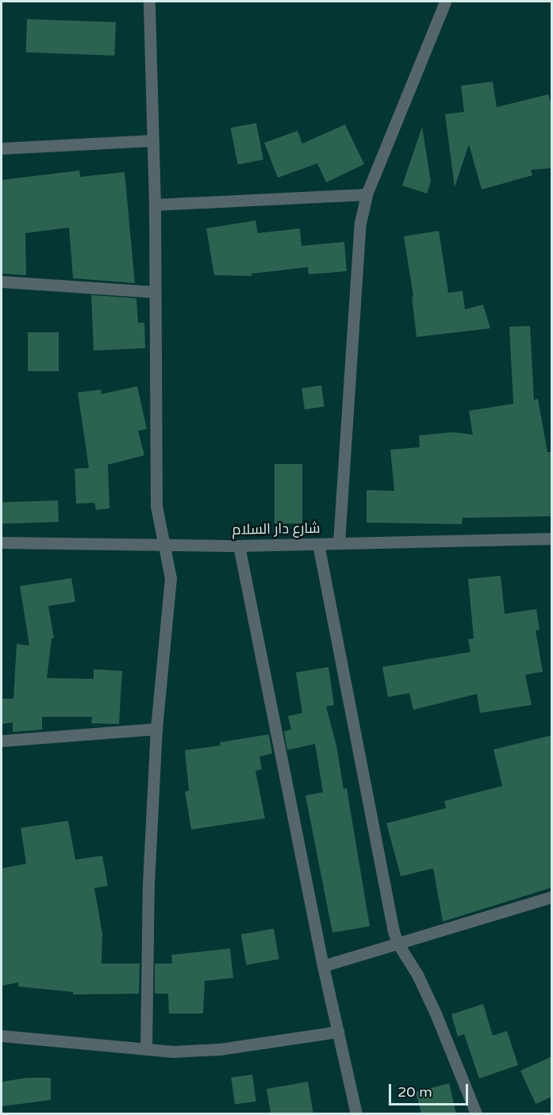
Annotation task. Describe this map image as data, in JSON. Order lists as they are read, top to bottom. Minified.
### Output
{"streets":{"street":["شارع دار السلام"]},"scale_bar":"20 m"}
